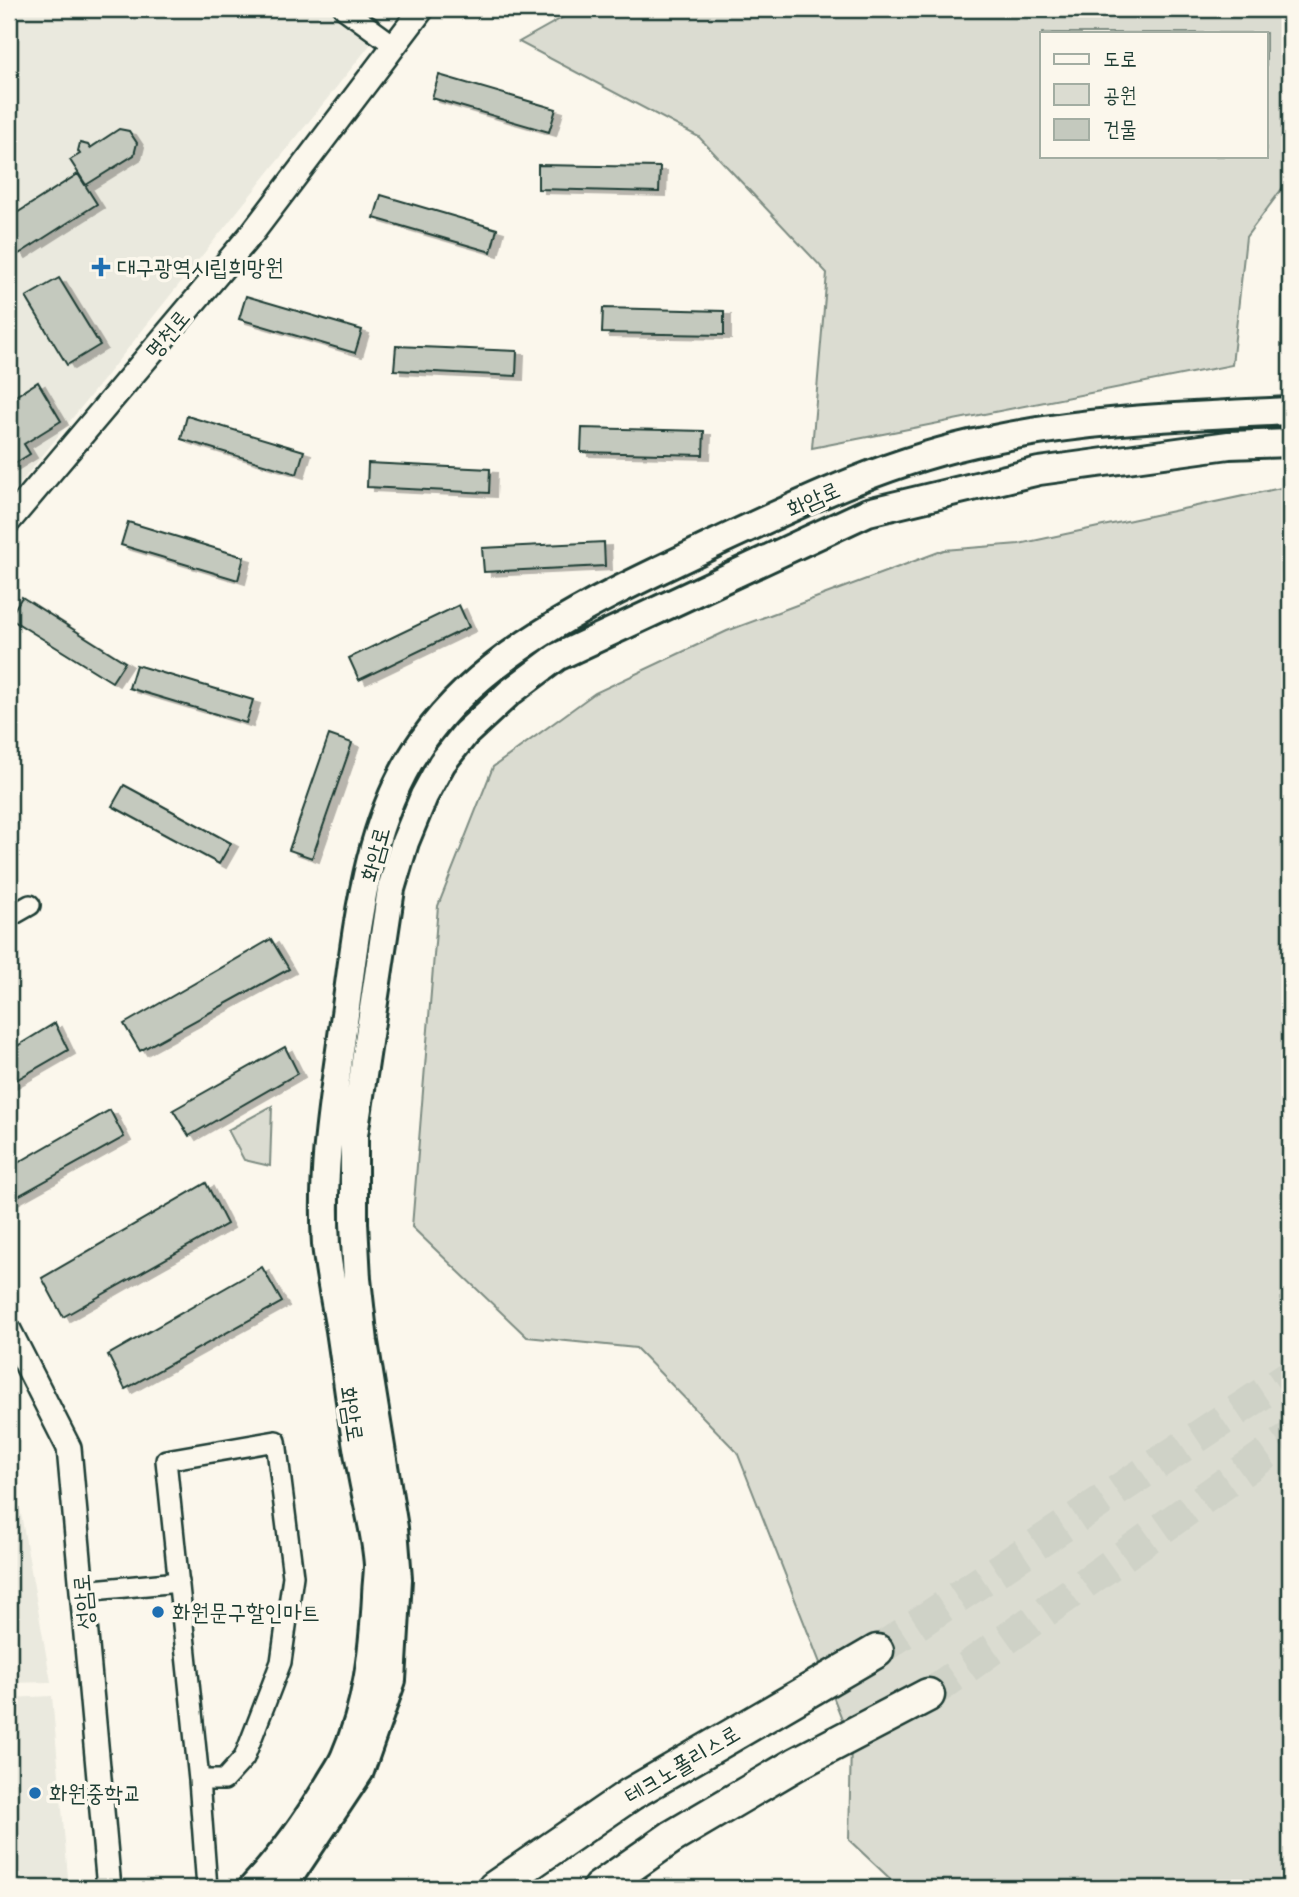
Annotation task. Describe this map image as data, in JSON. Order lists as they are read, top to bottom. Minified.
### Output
{"streets":{"highway":["테크노폴리스로"],"main road":["화암로"],"street":["명천로","성암로"]},"places":{"health":["대구광역시립희망원"],"other":["화원문구할인마트","화원중학교"]},"legend":["도로","공원","건물"]}
